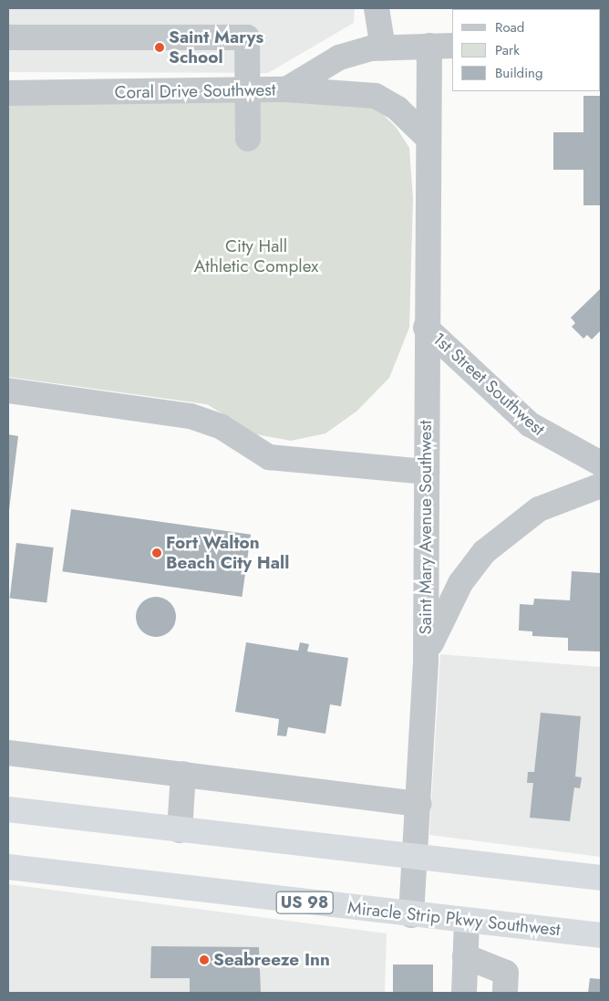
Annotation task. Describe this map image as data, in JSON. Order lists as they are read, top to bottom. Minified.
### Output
{"streets":{"highway":["US 98","Miracle Strip Pkwy Southwest"],"street":["Coral Drive Southwest","1st Street Southwest","Saint Mary Avenue Southwest"]},"crossings":[["Coral Drive Southwest","Saint Mary Avenue Southwest"],["1st Street Southwest","Saint Mary Avenue Southwest"],["Saint Mary Avenue Southwest","Miracle Strip Pkwy Southwest"]],"parks":["City Hall Athletic Complex"],"places":["Saint Marys School","Fort Walton Beach City Hall","Seabreeze Inn"],"legend":["Road","Park","Building"]}
